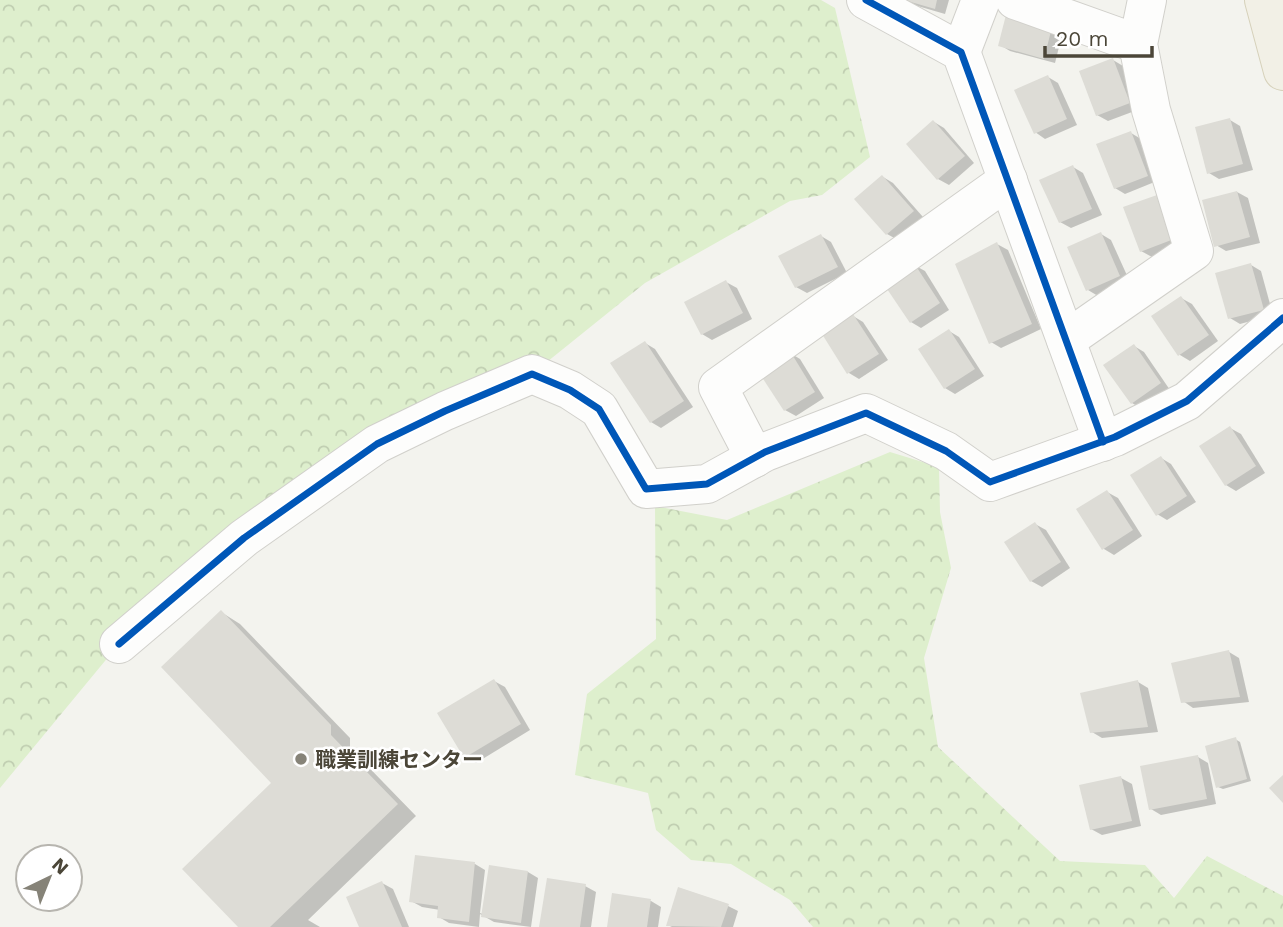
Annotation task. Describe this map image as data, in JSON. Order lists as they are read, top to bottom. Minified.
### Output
{"places":["職業訓練センター"],"scale_bar":"20 m","north":"top right"}
